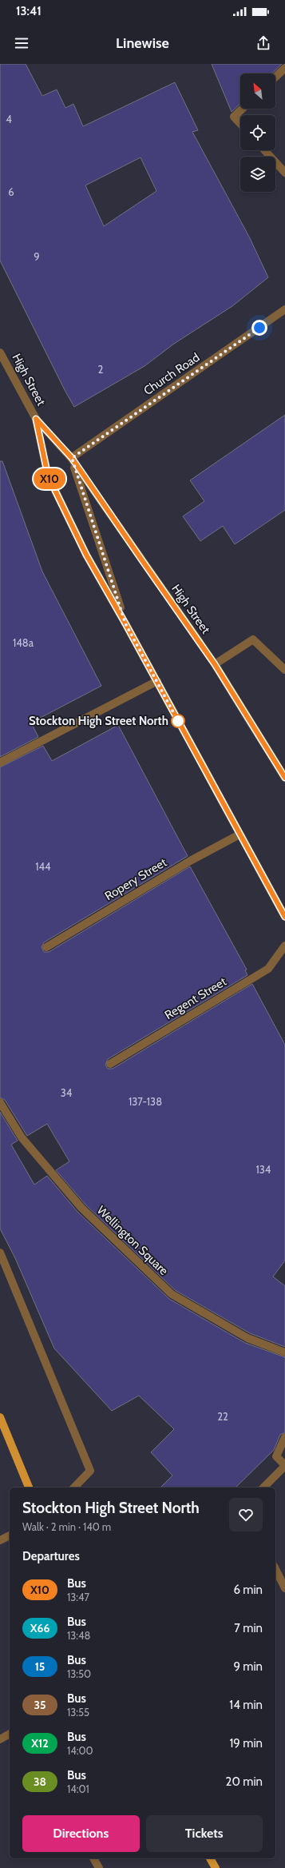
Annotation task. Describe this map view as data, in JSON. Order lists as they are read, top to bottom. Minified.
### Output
{"streets":{"street":["Church Road","High Street","Ropery Street","Regent Street","Wellington Square"]},"crossings":[["Church Road","High Street"],["High Street","Ropery Street"]],"places":["Stockton High Street North"],"lines":["bus line X10"],"house_numbers":["4","6","9","2","148a","144","34","137-138","134","22"],"north":"top left","page":{"status":"13:41","header":"Linewise","on_map":"X10","heading":[["Stockton High Street North","Walk · 2 min · 140 m"],"Departures"],"list":[{"mark":"X10","name":"Bus","note":"13:47","value":"6 min"},{"mark":"X66","name":"Bus","note":"13:48","value":"7 min"},{"mark":"15","name":"Bus","note":"13:50","value":"9 min"},{"mark":"35","name":"Bus","note":"13:55","value":"14 min"},{"mark":"X12","name":"Bus","note":"14:00","value":"19 min"},{"mark":"38","name":"Bus","note":"14:01","value":"20 min"}],"buttons":["Directions","Tickets"]}}
